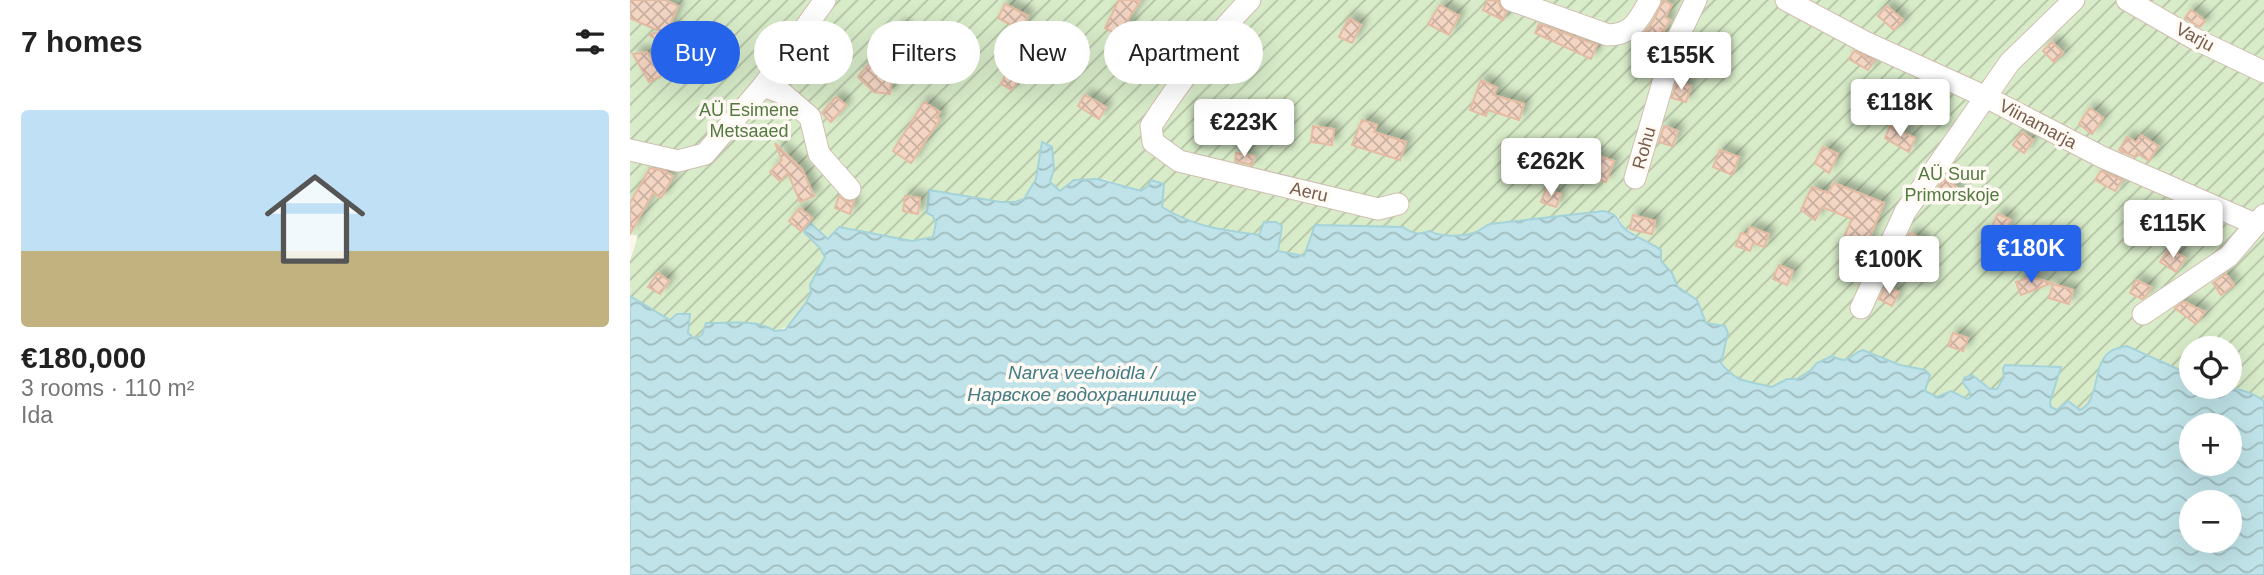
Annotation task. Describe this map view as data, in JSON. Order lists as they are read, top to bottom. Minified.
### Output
{"streets":{"street":["Varju","Viinamarja","Rohu","Aeru"]},"water":["Narva veehoidla / Нарвское водохранилище"],"parks":["AÜ Esimene Metsaaed","AÜ Suur Primorskoje"],"page":{"heading":"7 homes","chip":["Buy","Rent","Filters","New","Apartment"],"price":["€155K","€118K","€223K","€262K","€115K","€180K","€100K"],"list":[{"name":"€180,000","note":"3 rooms · 110 m² · Ida"}],"map_buttons":["+","−"]}}
